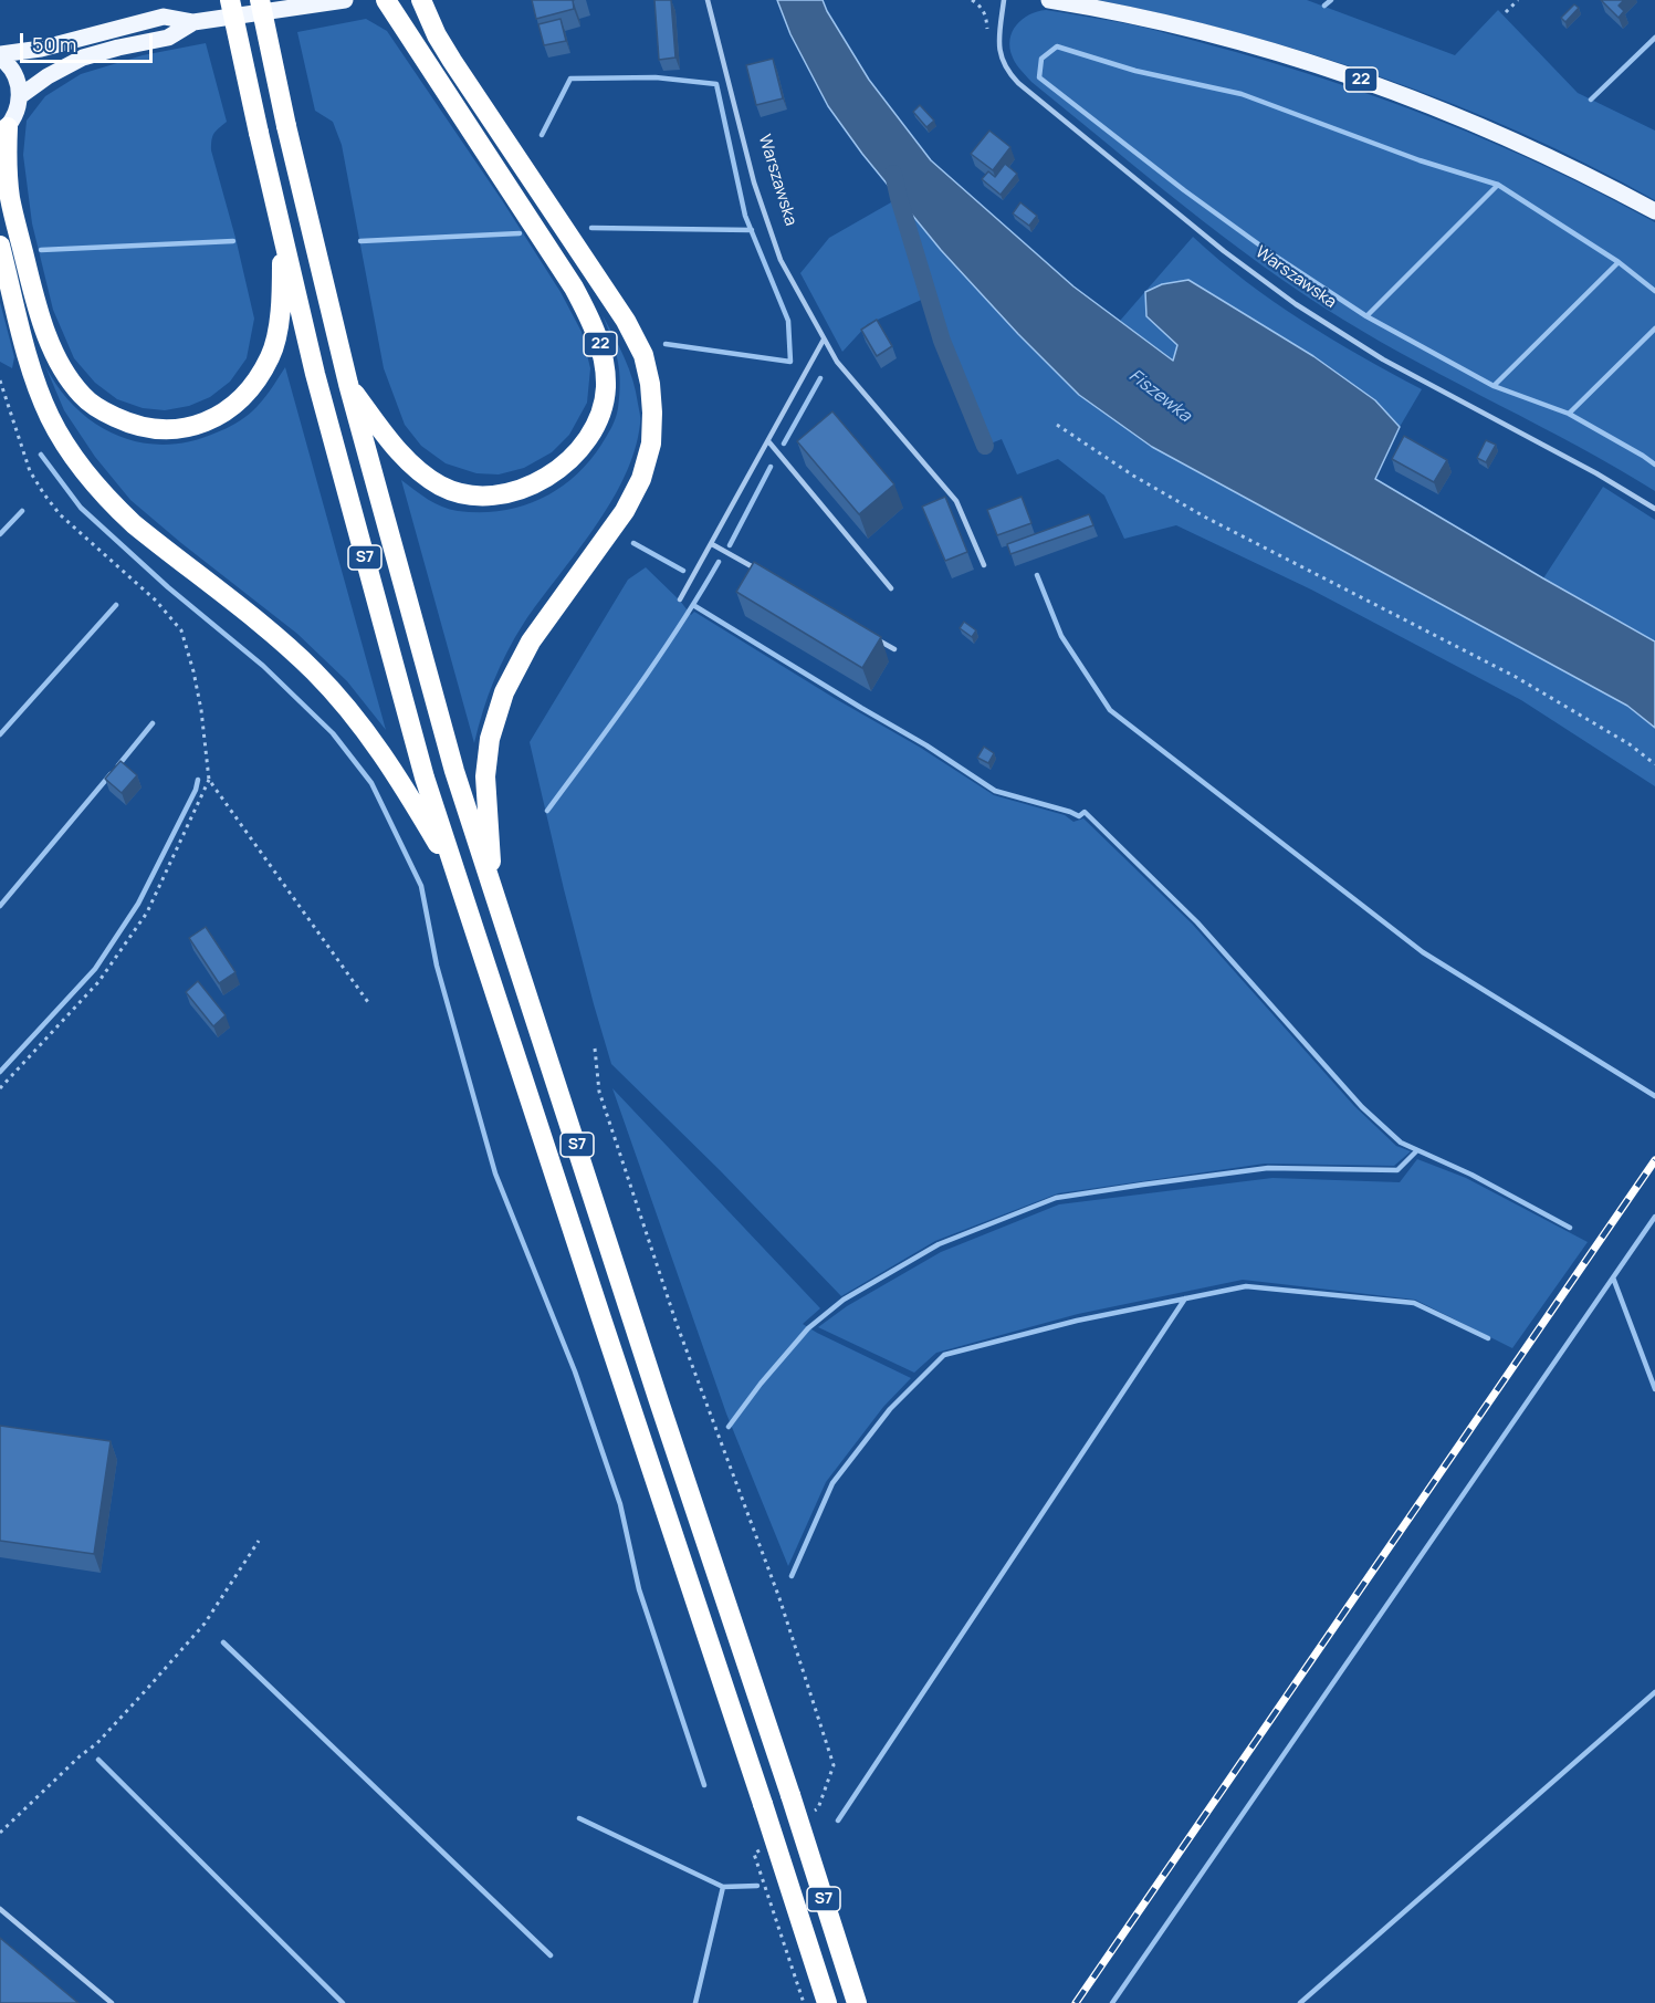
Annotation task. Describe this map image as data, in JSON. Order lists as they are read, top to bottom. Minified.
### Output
{"streets":{"highway":["22","S7"],"lane":["Warszawska"]},"crossings":[["22","S7"]],"water":["Fiszewka"],"scale_bar":"50 m"}
